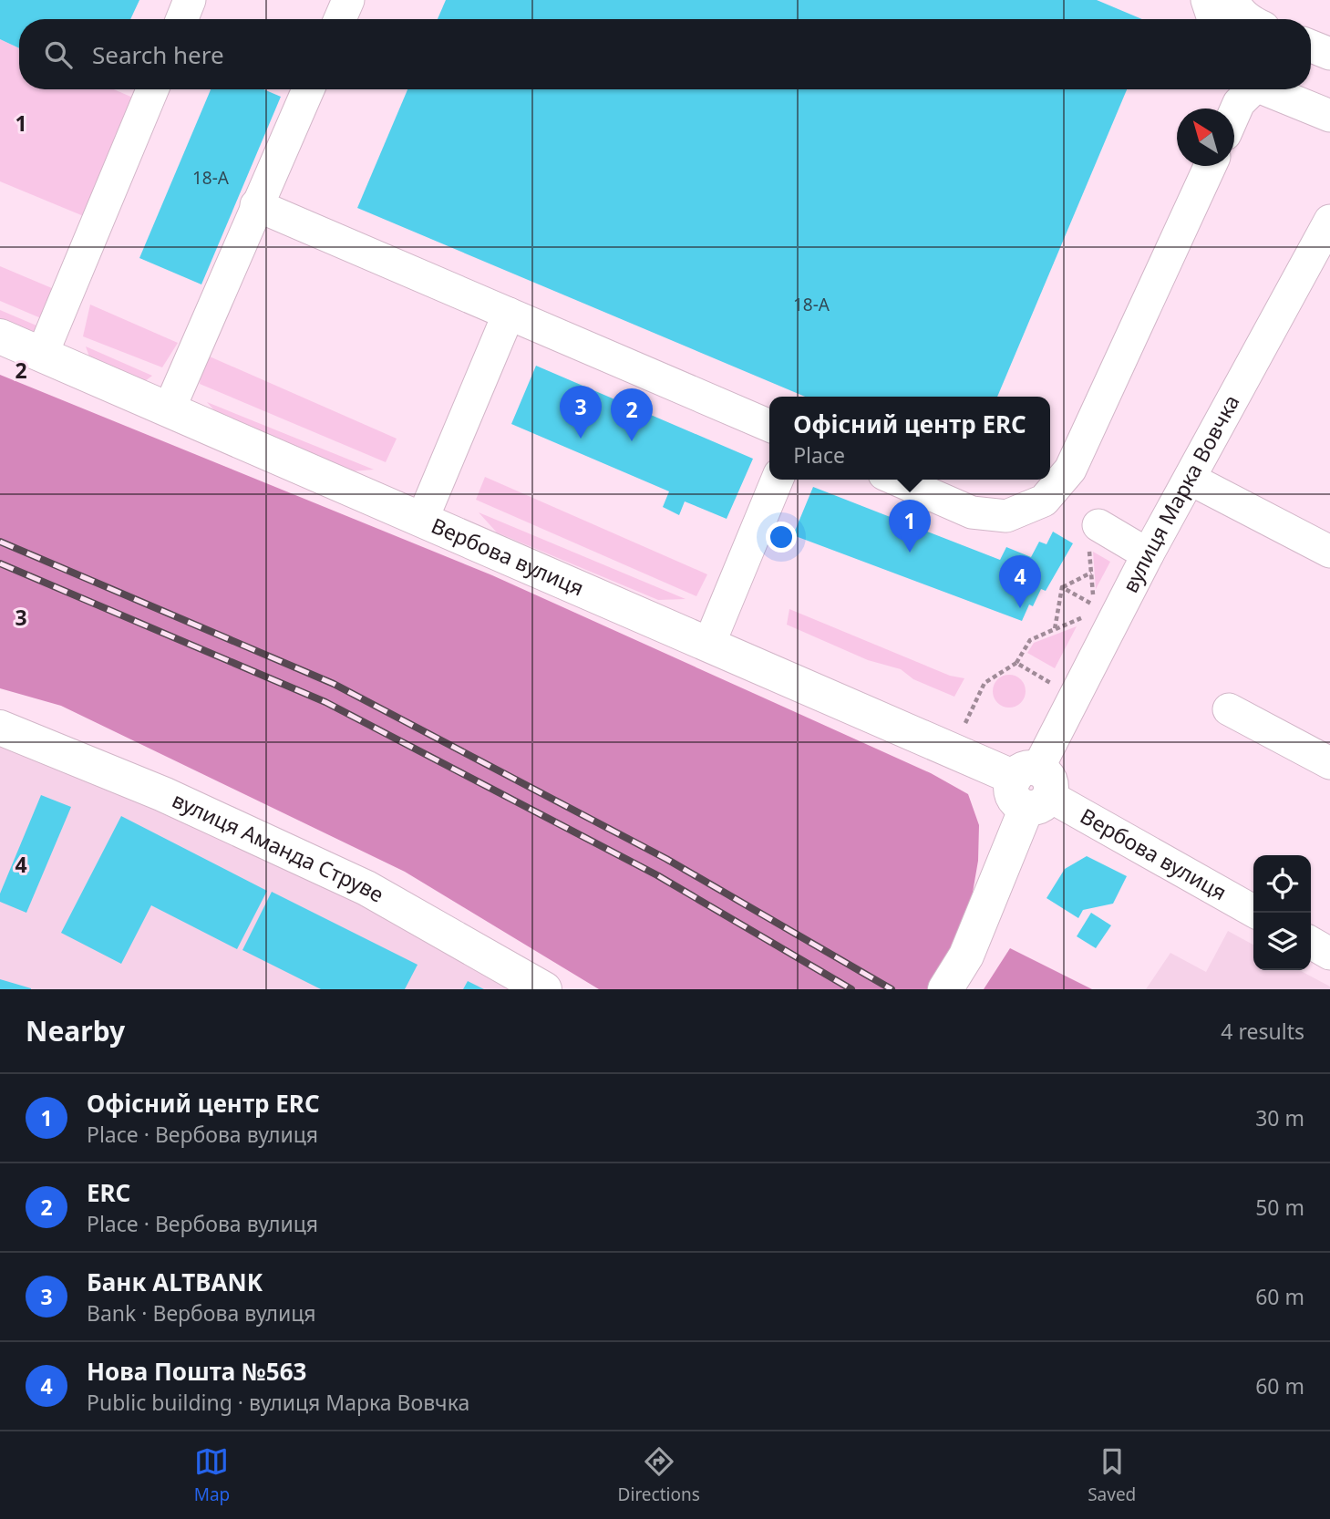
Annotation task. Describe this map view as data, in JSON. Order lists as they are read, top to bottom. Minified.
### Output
{"streets":{"main road":["Вербова вулиця","вулиця Аманда Струве"],"street":["вулиця Марка Вовчка"]},"crossings":[["вулиця Марка Вовчка","Вербова вулиця"]],"house_numbers":["18-А","18-А"],"north":"top left","page":{"search":"Search here","pins":["3","2","1","4"],"popup":["Офісний центр ERC","Place"],"heading":["Nearby","4 results"],"list":[{"mark":"1","name":"Офісний центр ERC","note":"Place · Вербова вулиця","value":"30 m"},{"mark":"2","name":"ERC","note":"Place · Вербова вулиця","value":"50 m"},{"mark":"3","name":"Банк ALTBANK","note":"Bank · Вербова вулиця","value":"60 m"},{"mark":"4","name":"Нова Пошта №563","note":"Public building · вулиця Марка Вовчка","value":"60 m"}],"nav":["Map","Directions","Saved"]},"grid":{"rows":["1","2","3","4"]}}
